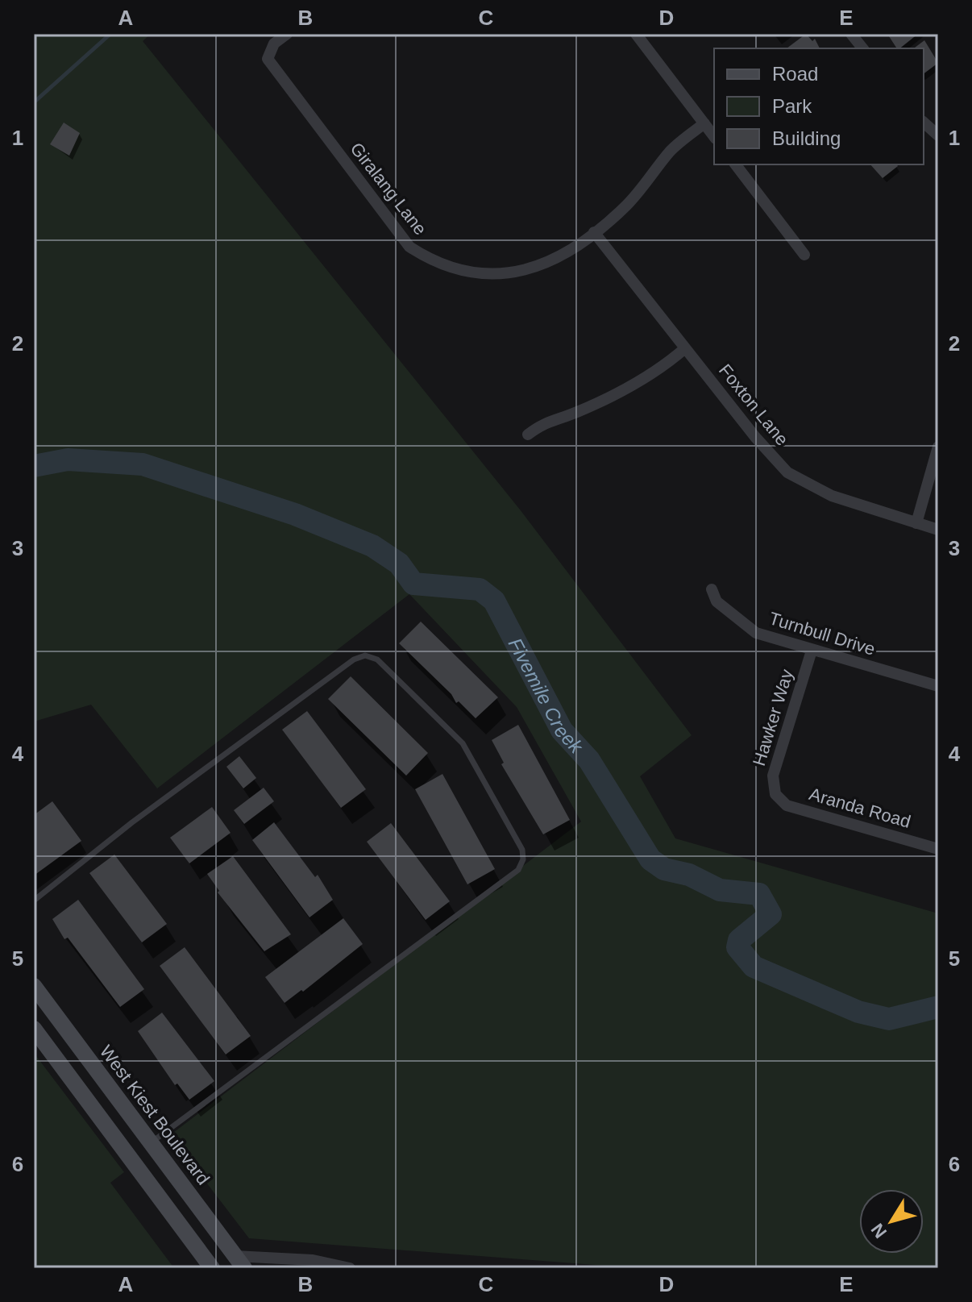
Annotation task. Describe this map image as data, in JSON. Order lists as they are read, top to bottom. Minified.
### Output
{"streets":{"main road":["West Kiest Boulevard"],"street":["Giralang Lane","Foxton Lane","Turnbull Drive","Hawker Way","Aranda Road"]},"crossings":[["Giralang Lane","Foxton Lane"],["Turnbull Drive","Hawker Way"],["Hawker Way","Aranda Road"]],"water":["Fivemile Creek"],"legend":["Road","Park","Building"],"north":"bottom left","grid":{"columns":["A","B","C","D","E"],"rows":["1","2","3","4","5","6"]}}
